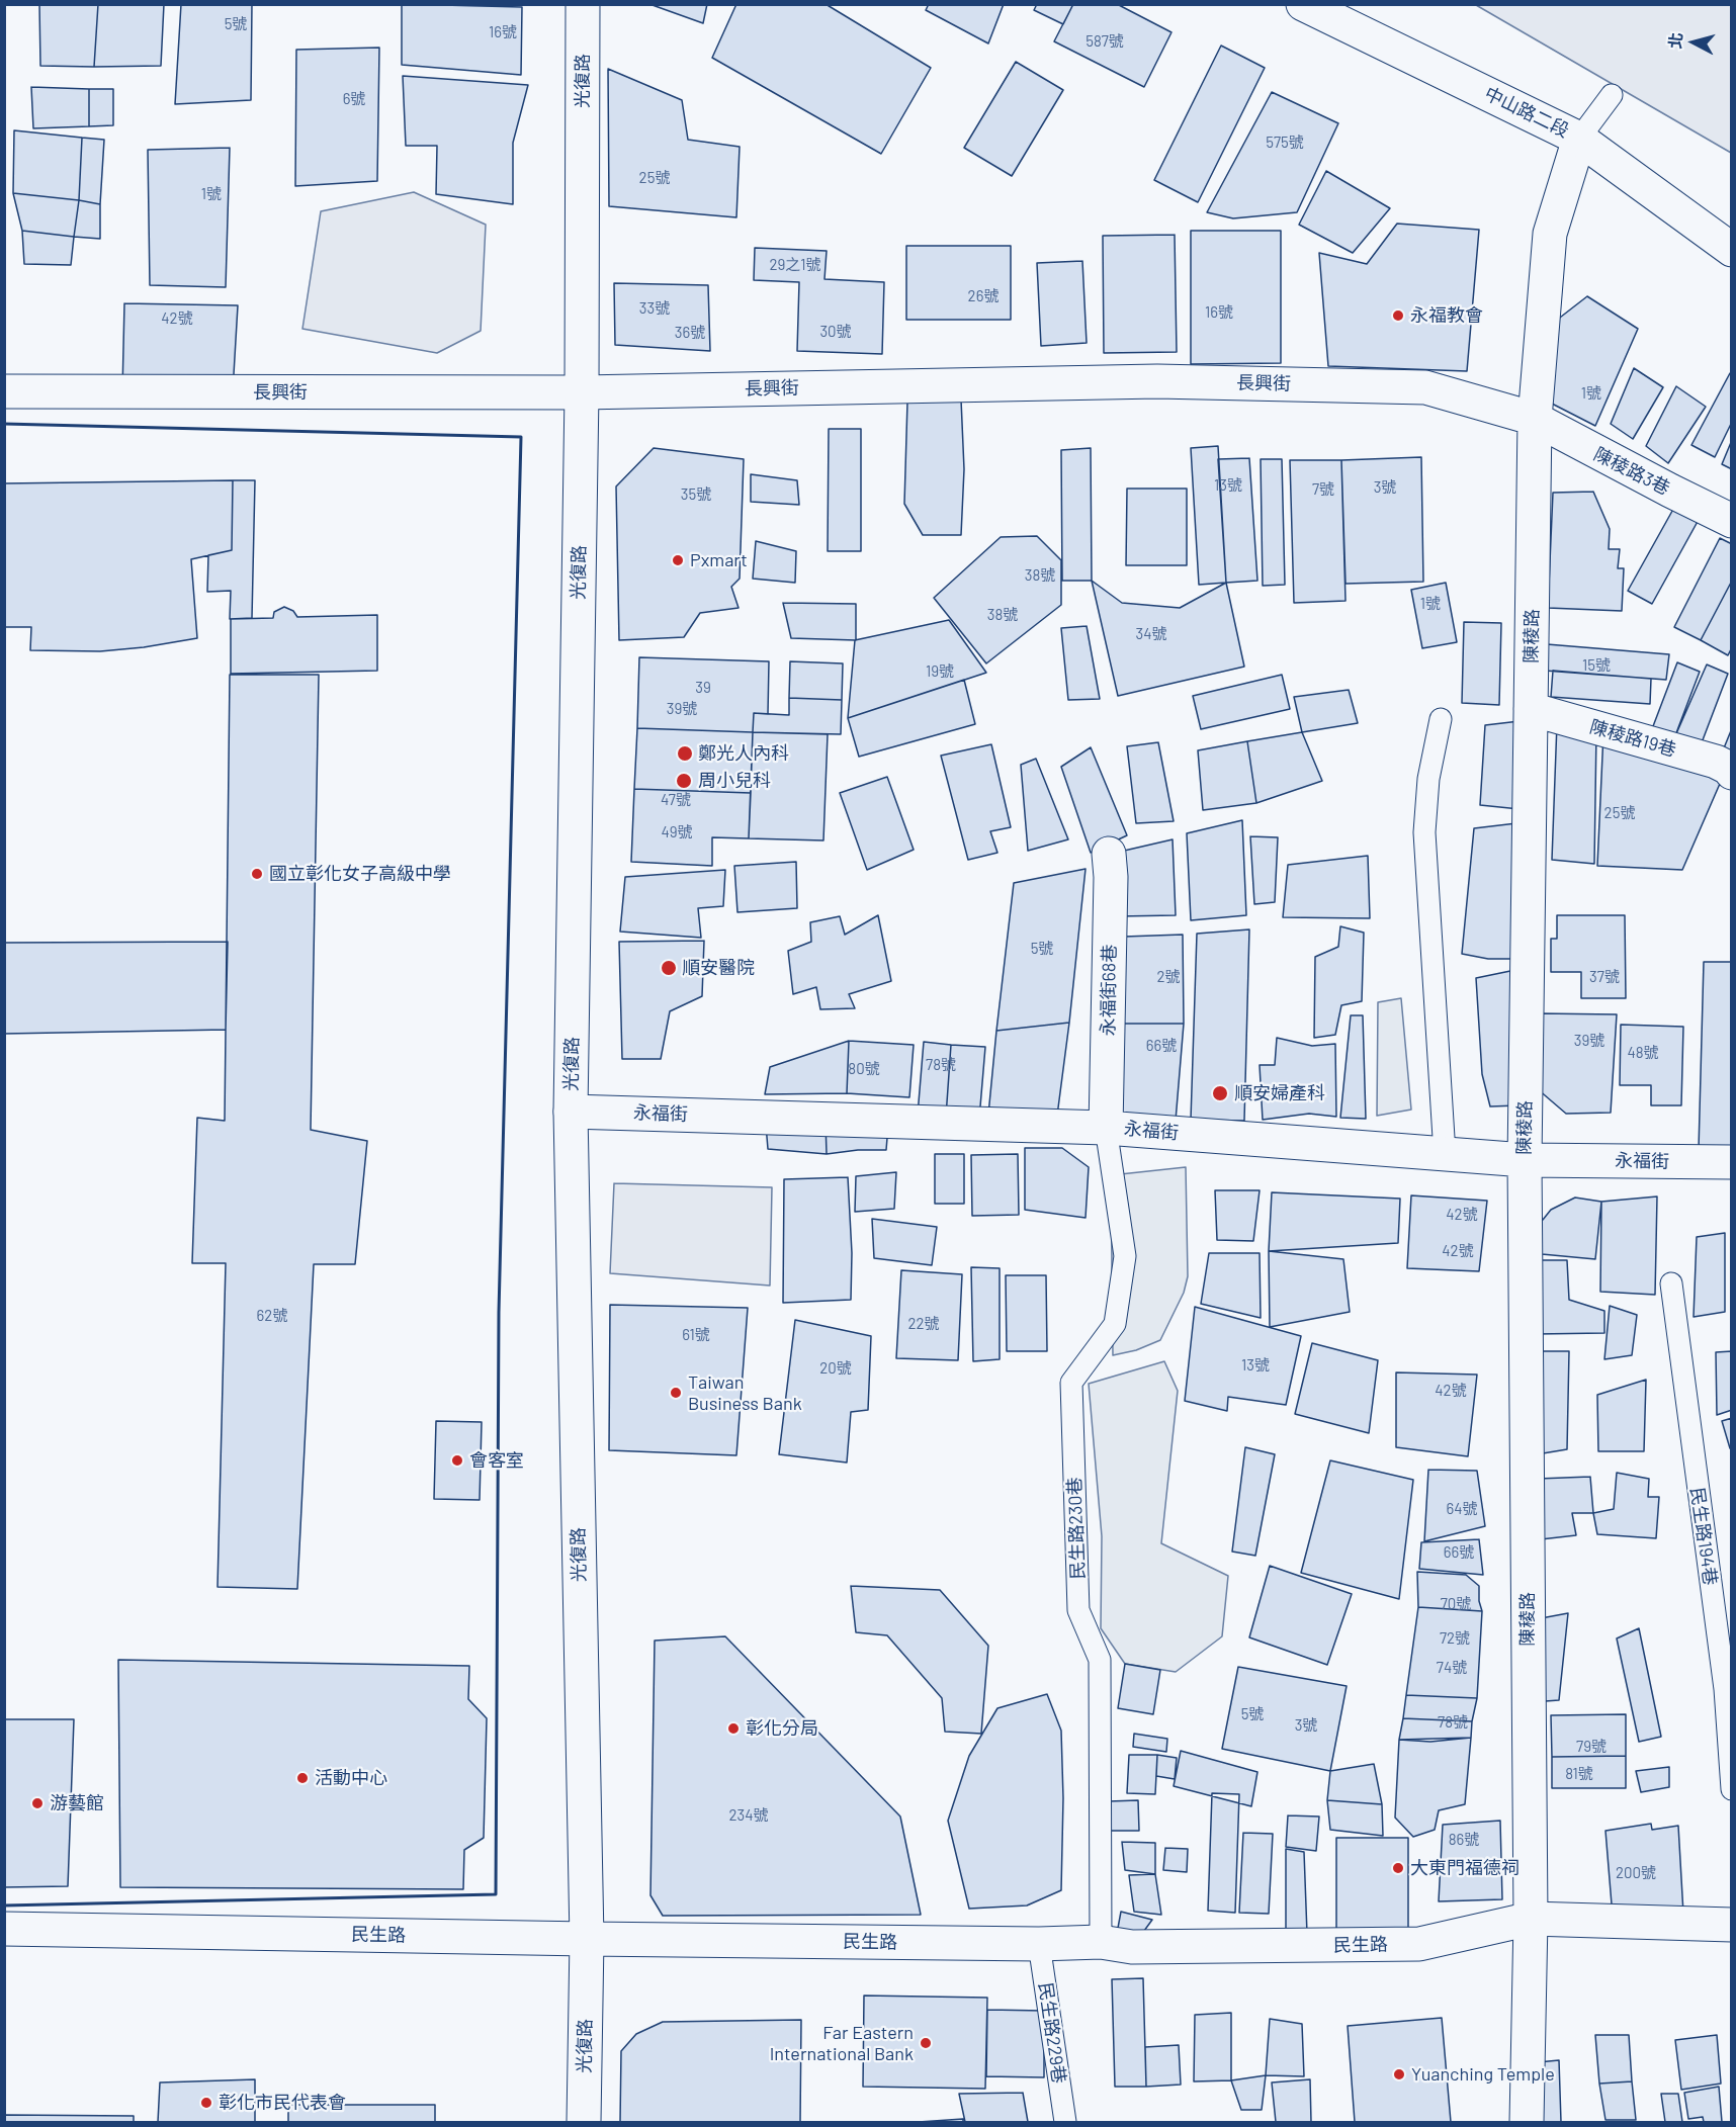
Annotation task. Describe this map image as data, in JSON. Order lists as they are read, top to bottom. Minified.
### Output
{"streets":{"street":["光復路","中山路二段","長興街","陳稜路3巷","陳稜路","陳稜路19巷","永福街68巷","永福街","民生路"],"lane":["民生路230巷","民生路194巷","民生路229巷"]},"crossings":[["光復路","長興街"],["光復路","永福街"],["光復路","民生路"],["中山路二段","陳稜路"],["長興街","陳稜路3巷"],["長興街","陳稜路"],["陳稜路3巷","陳稜路"],["陳稜路","陳稜路19巷"],["陳稜路","永福街"],["陳稜路","民生路"],["永福街68巷","永福街"],["永福街68巷","民生路230巷"],["永福街","民生路230巷"],["民生路230巷","民生路"],["民生路","民生路229巷"]],"places":["永福教會","Pxmart","鄭光人內科","周小兒科","國立彰化女子高級中學","順安醫院","順安婦產科","Taiwan Business Bank","會客室","彰化分局","活動中心","游藝館","大東門福德祠","Far Eastern International Bank","Yuanching Temple","彰化市民代表會"],"house_numbers":["5號","16號","587號","6號","575號","25號","1號","29之1號","26號","33號","16號","42號","30號","36號","1號","13號","3號","7號","35號","38號","1號","38號","34號","15號","19號","39","39號","47號","25號","49號","5號","2號","37號","39號","66號","48號","78號","80號","42號","42號","62號","22號","61號","13號","20號","42號","64號","66號","70號","72號","74號","5號","78號","3號","79號","81號","234號","86號","200號"],"north":"left"}
